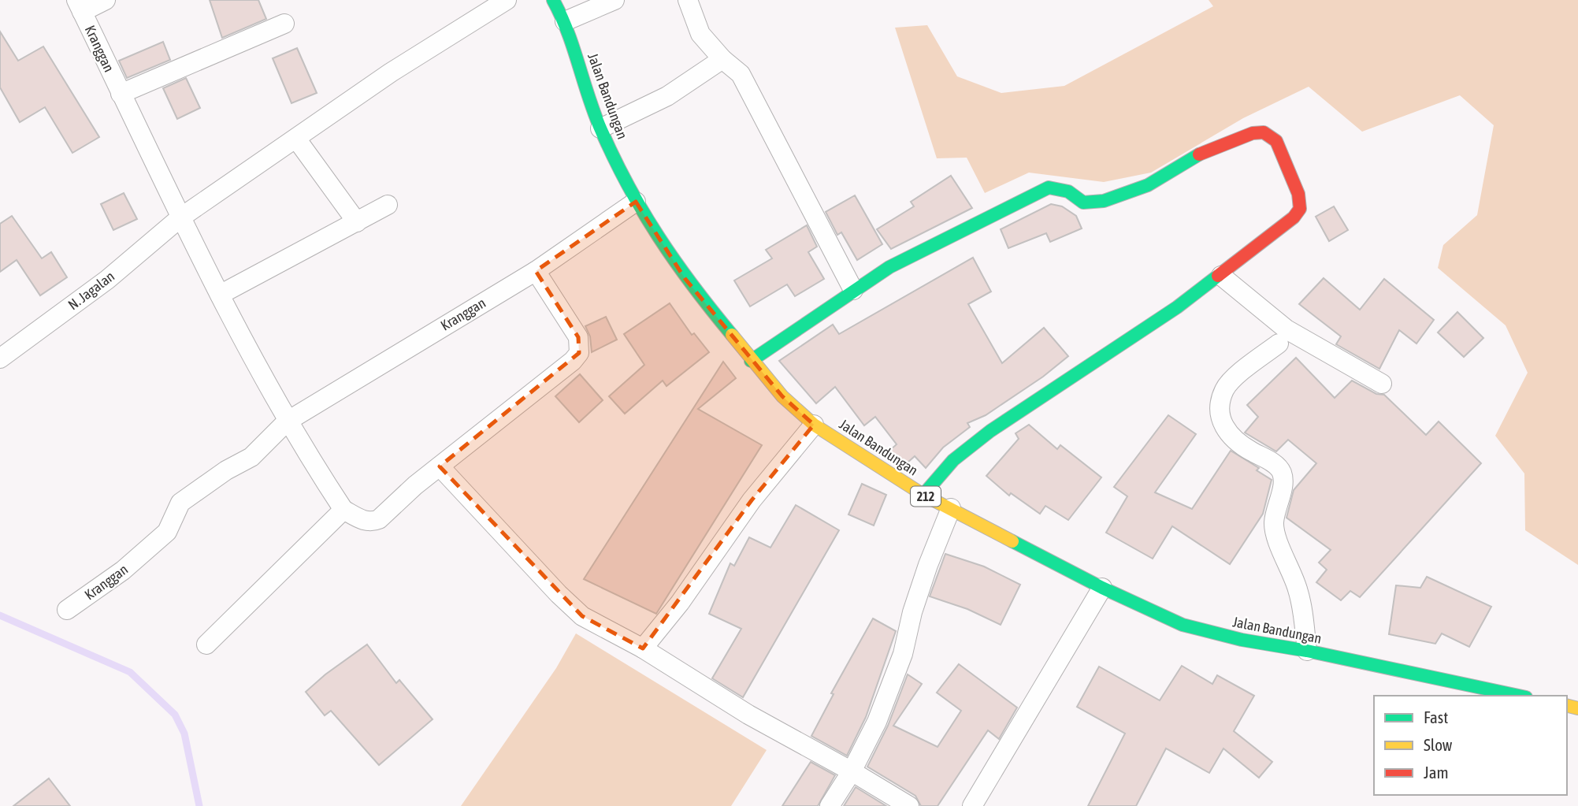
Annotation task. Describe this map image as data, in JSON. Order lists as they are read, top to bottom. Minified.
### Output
{"streets":{"main road":["Jalan Bandungan","212"],"street":["Kranggan","N. Jagalan"]},"crossings":[["Kranggan","Jalan Bandungan"],["Kranggan","N. Jagalan"]],"legend":["Fast","Slow","Jam"]}
